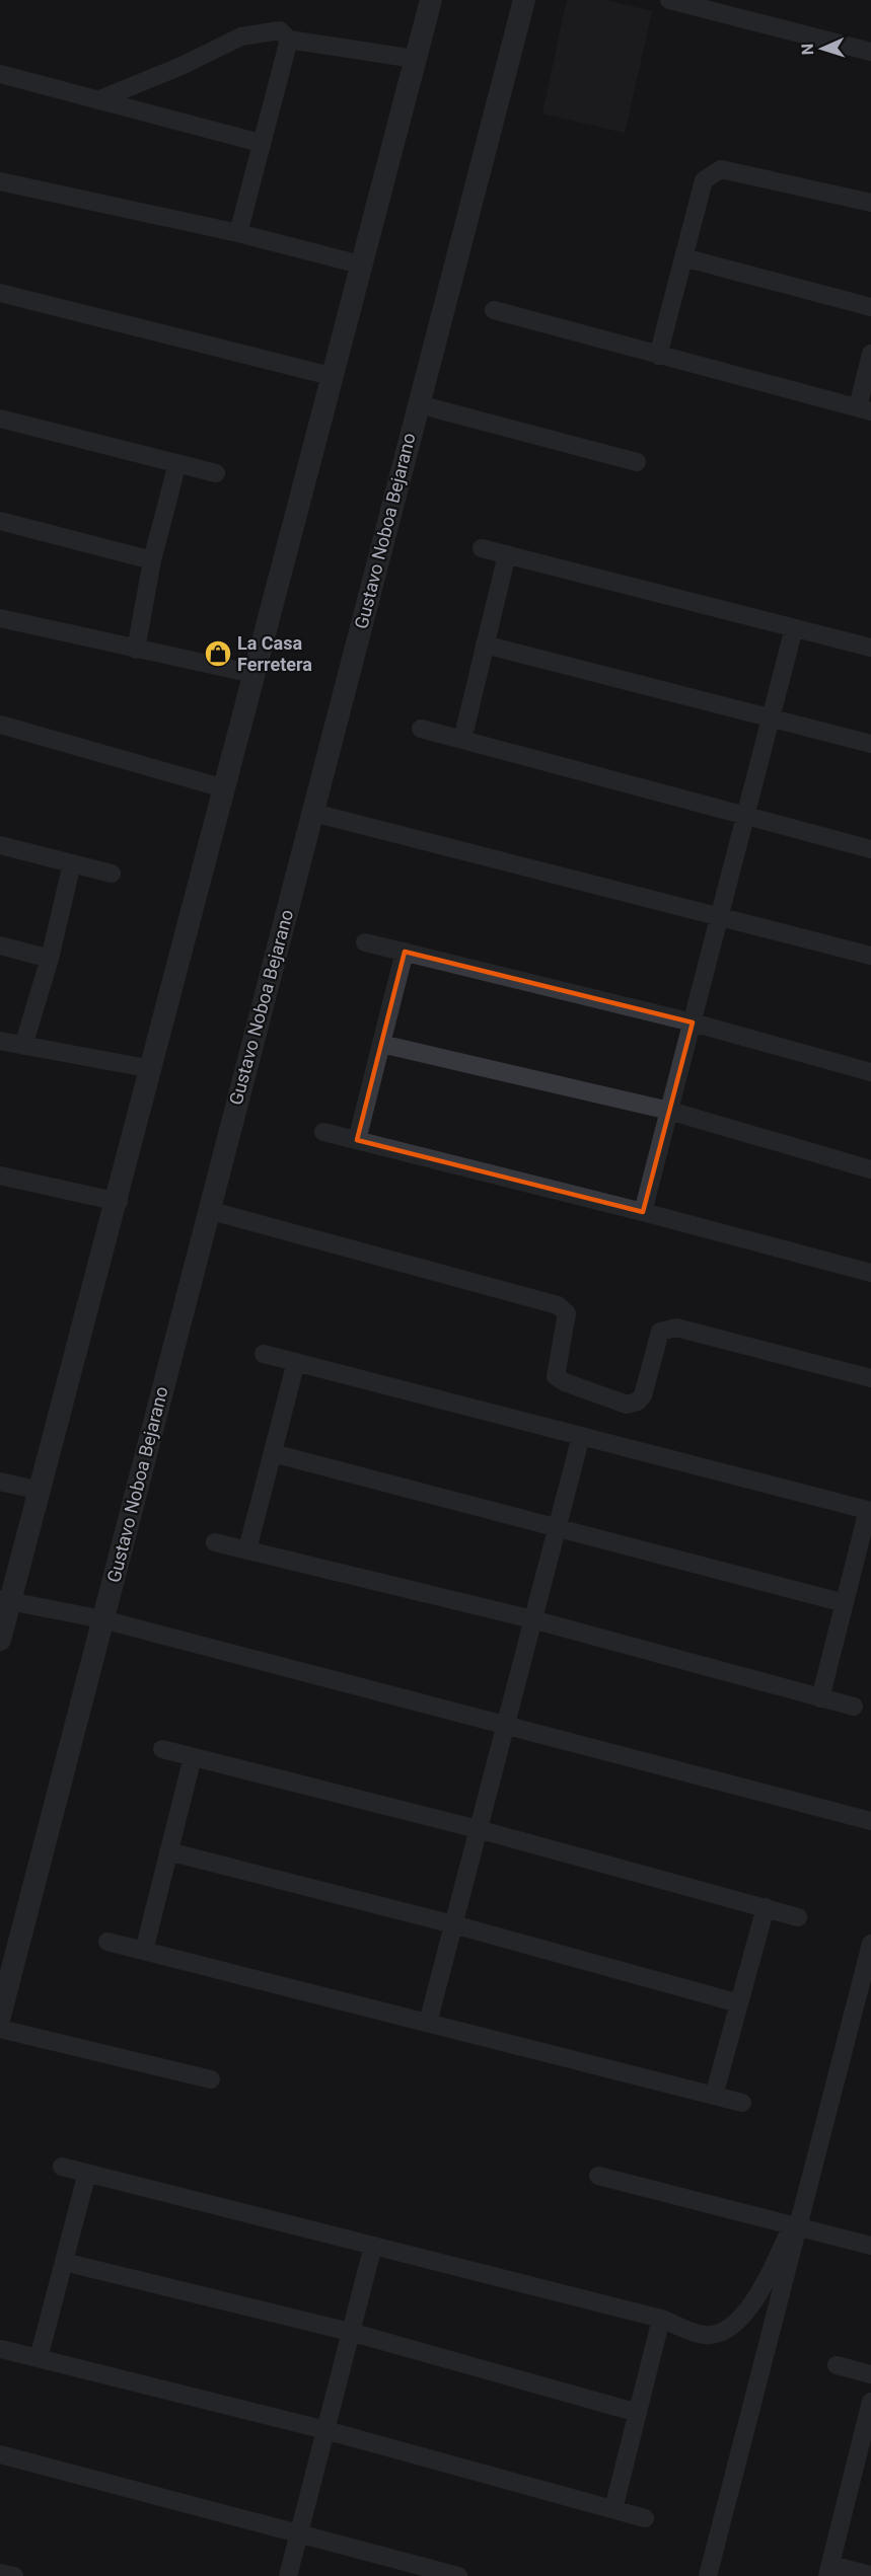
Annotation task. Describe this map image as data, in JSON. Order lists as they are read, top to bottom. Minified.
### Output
{"streets":{"street":["Gustavo Noboa Bejarano"]},"places":{"shop":["La Casa Ferretera"]},"north":"left"}
